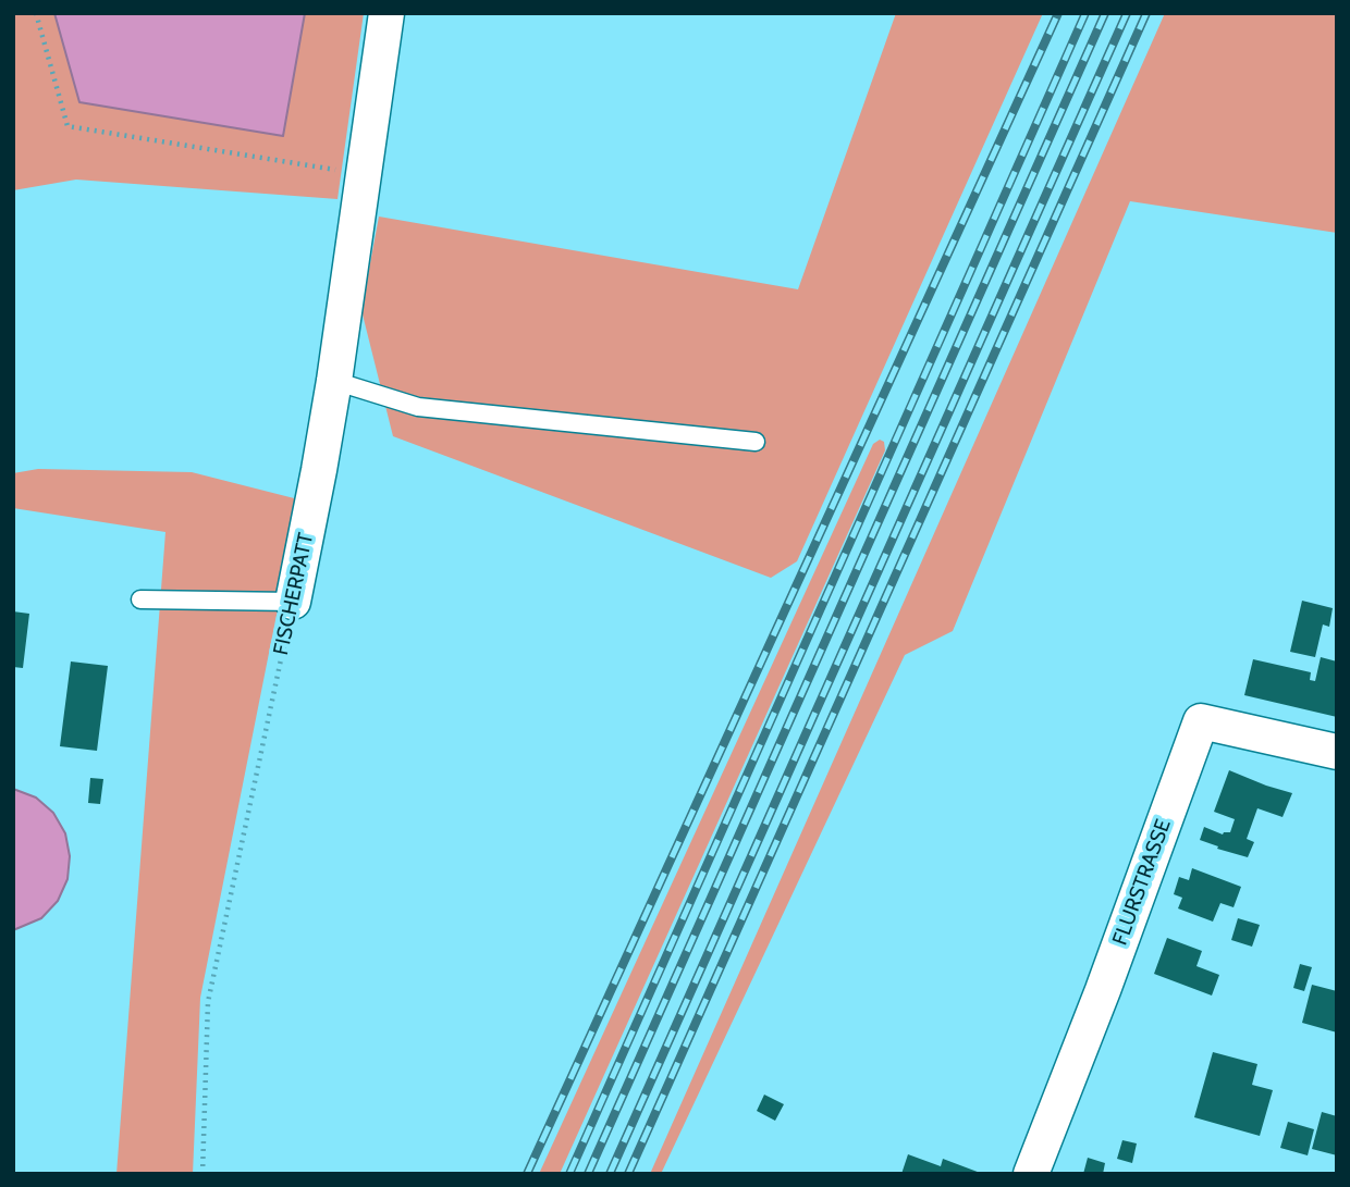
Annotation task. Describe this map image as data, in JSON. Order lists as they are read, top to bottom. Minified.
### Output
{"streets":{"street":["FISCHERPATT","FLURSTRASSE"]}}
